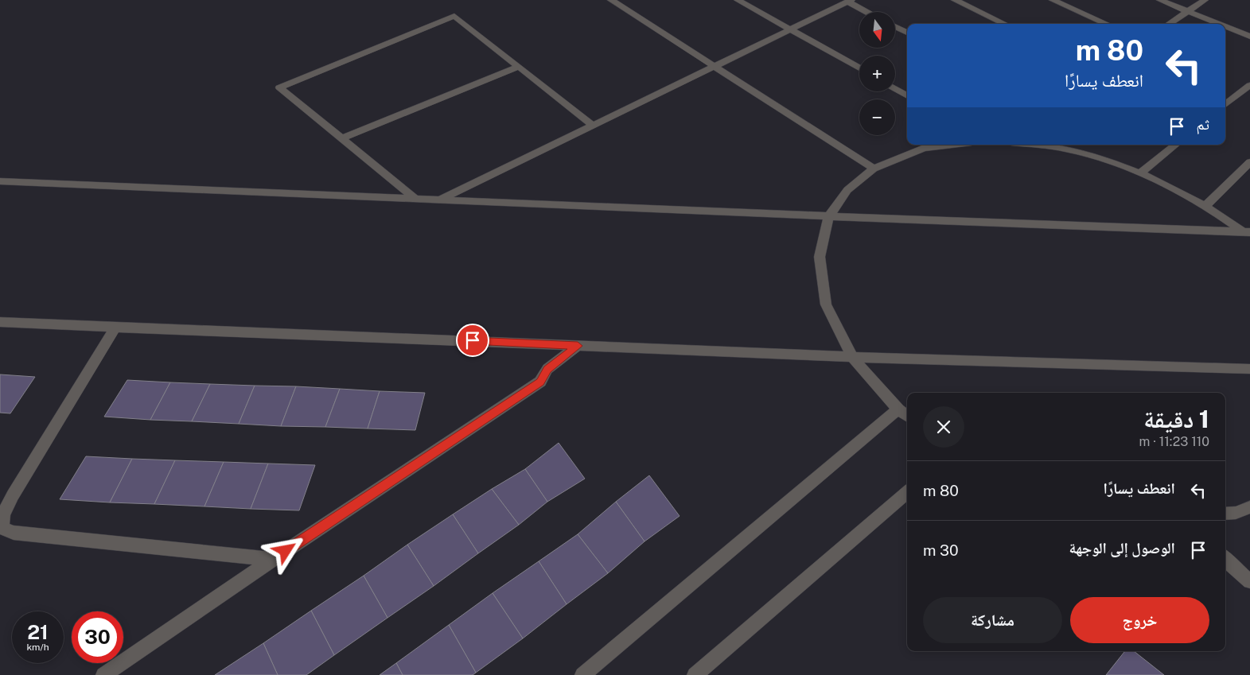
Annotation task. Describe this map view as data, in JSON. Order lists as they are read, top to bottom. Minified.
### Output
{"north":"bottom","page":{"map_buttons":["+","−"],"turn":["80 m","انعطف يسارًا"],"then":"ثم","heading":["1 دقيقة","110 m · 11:23"],"list":[{"name":"انعطف يسارًا","value":"80 m"},{"name":"الوصول إلى الوجهة","value":"30 m"}],"buttons":["خروج","مشاركة"],"speed":"21 km/h","limit":"30"}}
